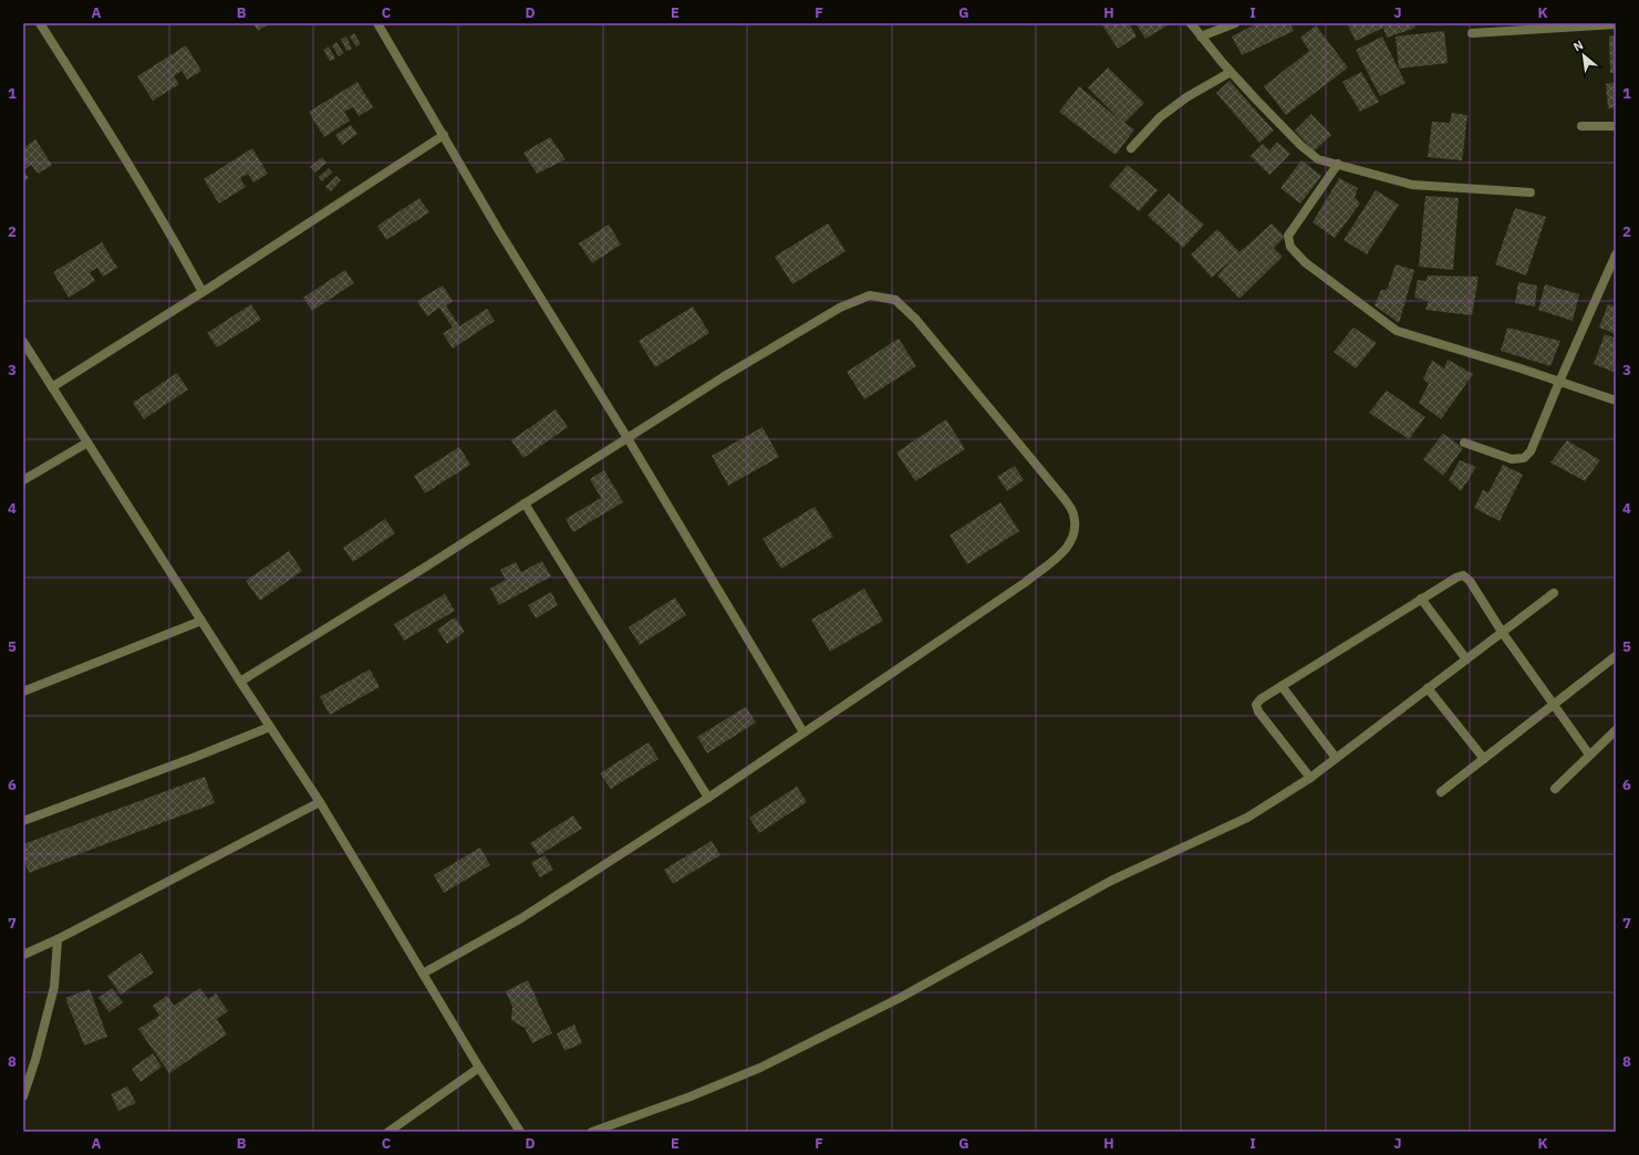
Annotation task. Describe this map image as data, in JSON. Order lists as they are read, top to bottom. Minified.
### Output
{"north":"top left","grid":{"columns":["A","B","C","D","E","F","G","H","I","J","K"],"rows":["1","2","3","4","5","6","7","8"]}}
